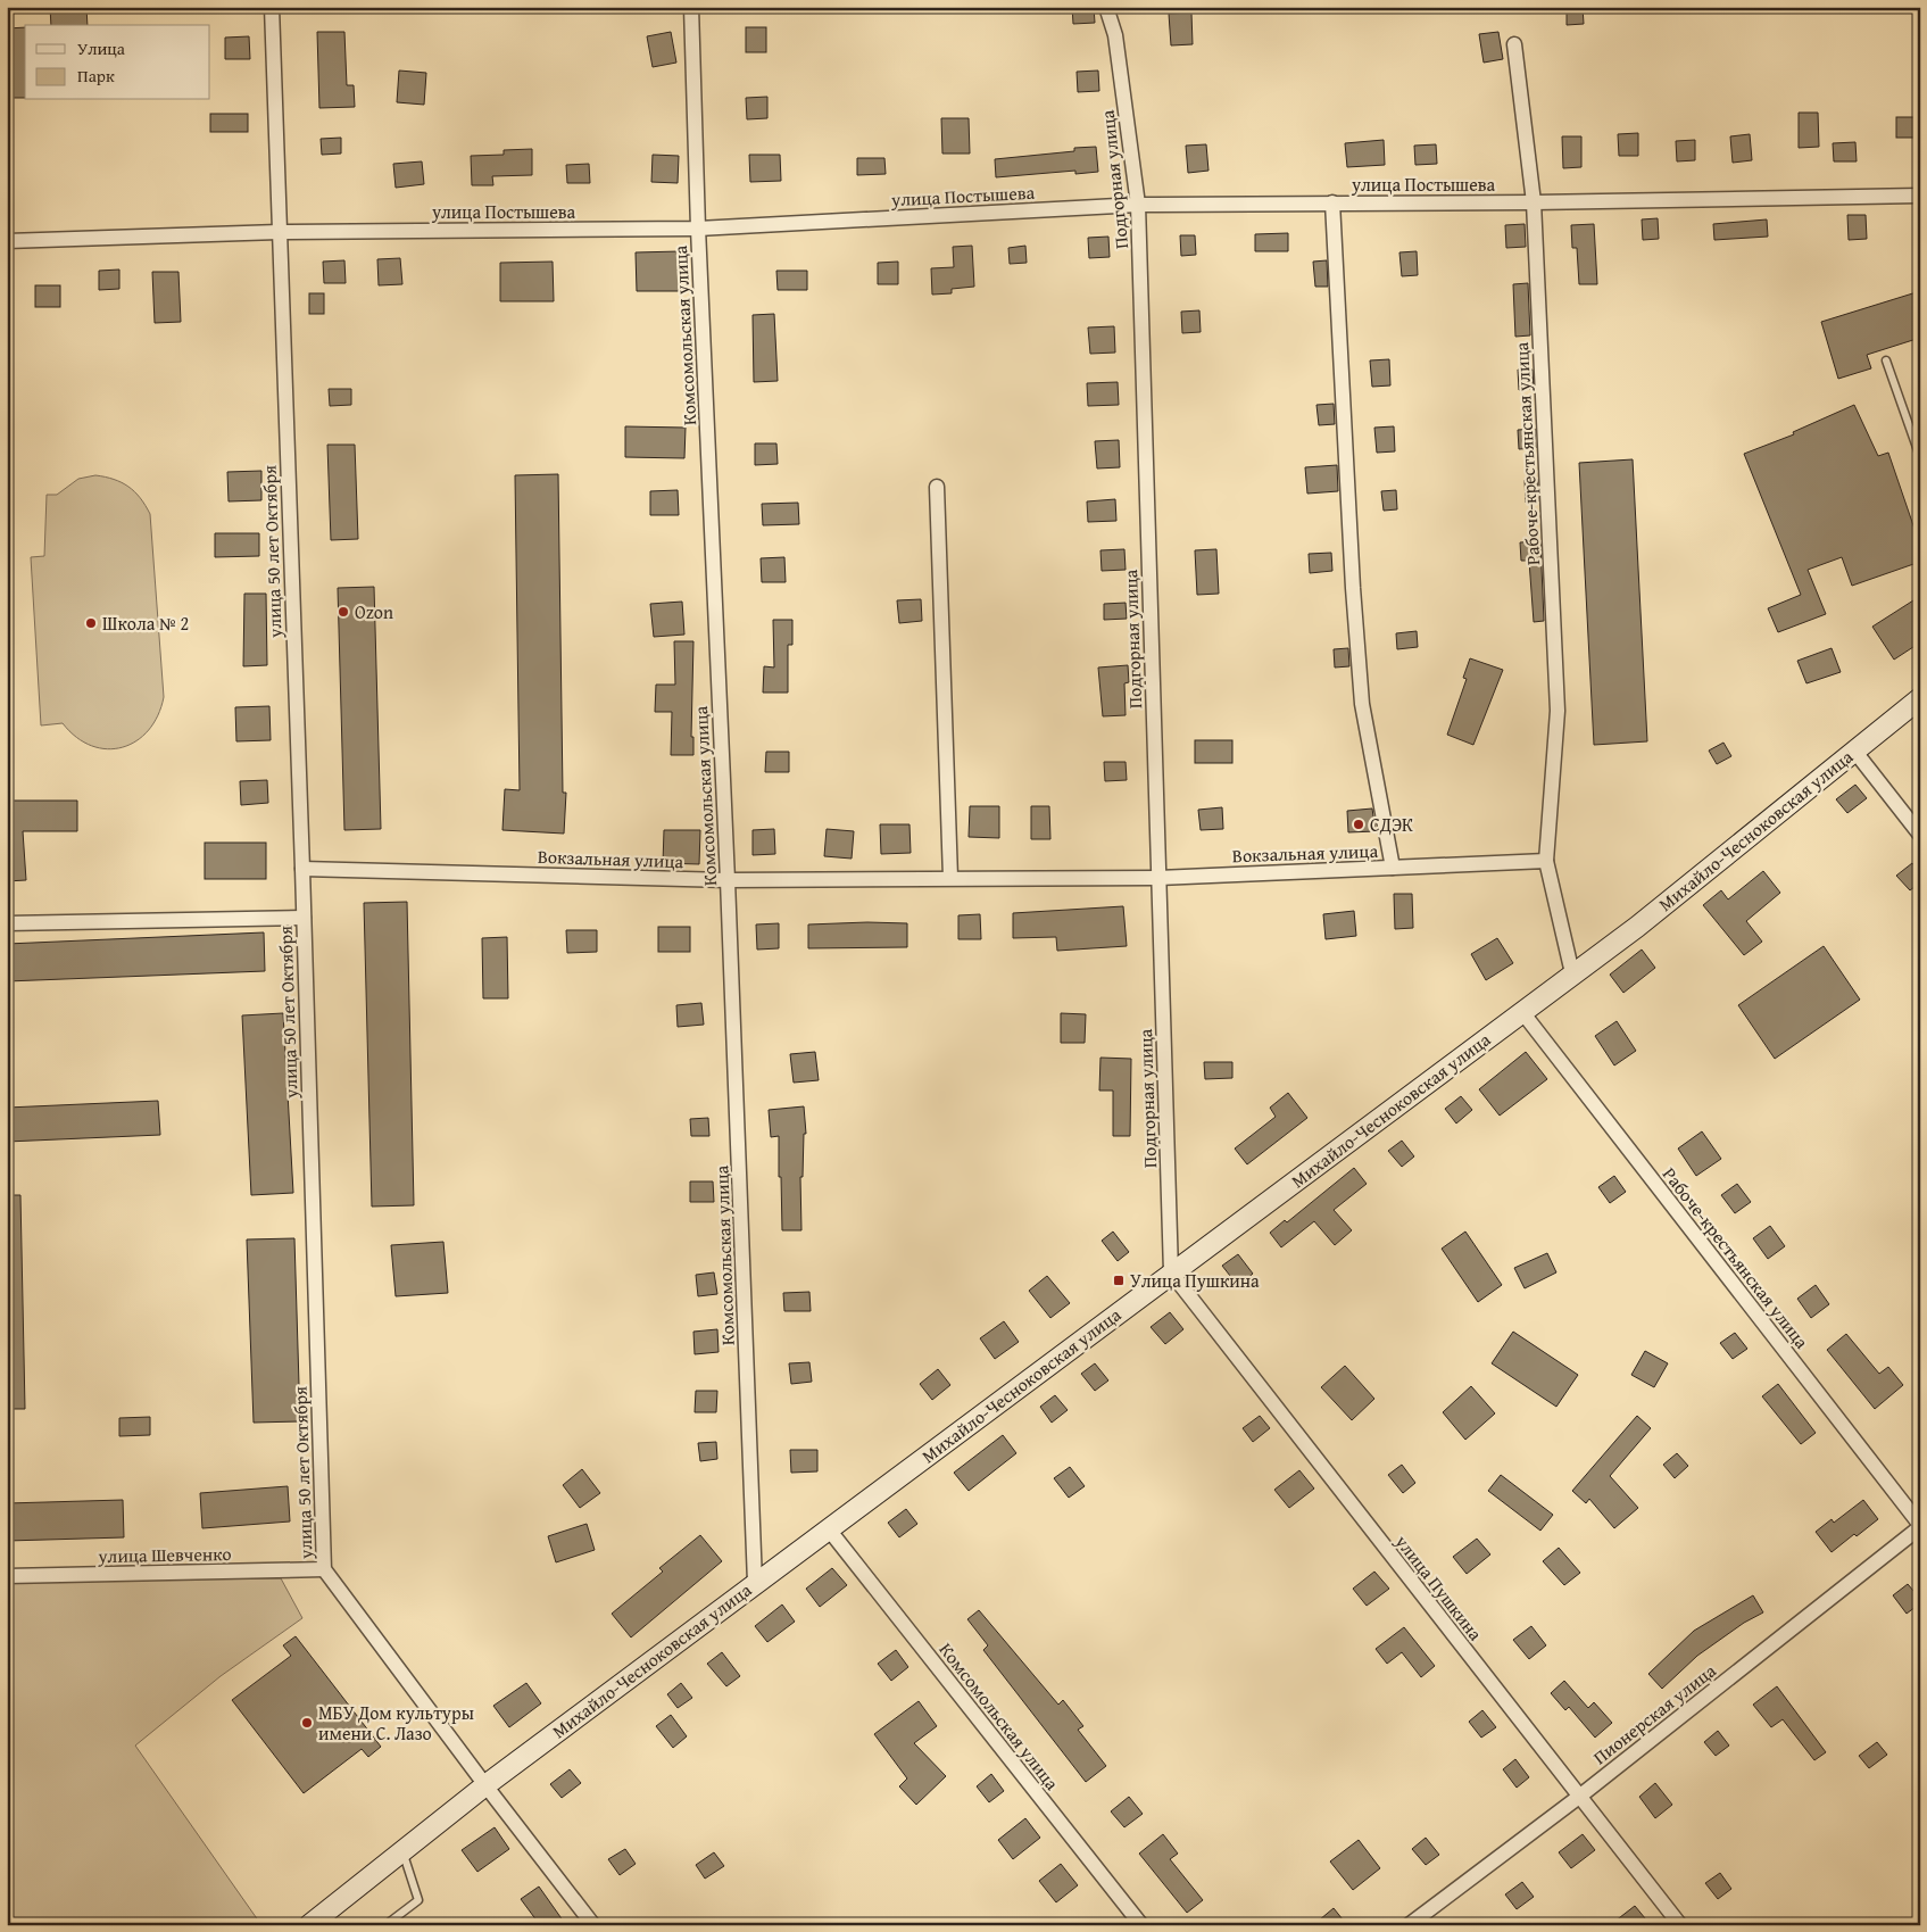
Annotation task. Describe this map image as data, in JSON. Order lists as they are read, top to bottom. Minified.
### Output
{"streets":{"main road":["Михайло-Чесноковская улица"],"street":["Подгорная улица","улица Постышева","Комсомольская улица","Рабоче-крестьянская улица","улица 50 лет Октября","Вокзальная улица","улица Шевченко","улица Пушкина","Пионерская улица"]},"crossings":[["Подгорная улица","улица Постышева"],["Подгорная улица","Михайло-Чесноковская улица"],["Подгорная улица","Вокзальная улица"],["Подгорная улица","улица Пушкина"],["улица Постышева","Комсомольская улица"],["улица Постышева","Рабоче-крестьянская улица"],["улица Постышева","улица 50 лет Октября"],["Комсомольская улица","Михайло-Чесноковская улица"],["Комсомольская улица","Вокзальная улица"],["Рабоче-крестьянская улица","Михайло-Чесноковская улица"],["Рабоче-крестьянская улица","Вокзальная улица"],["Рабоче-крестьянская улица","Пионерская улица"],["улица 50 лет Октября","Михайло-Чесноковская улица"],["улица 50 лет Октября","Вокзальная улица"],["улица 50 лет Октября","улица Шевченко"],["Михайло-Чесноковская улица","улица Пушкина"],["улица Пушкина","Пионерская улица"]],"places":{"other":["Ozon","Школа № 2","СДЭК","МБУ Дом культуры имени С. Лазо"],"transit":["Улица Пушкина"]},"legend":["Улица","Парк"]}
